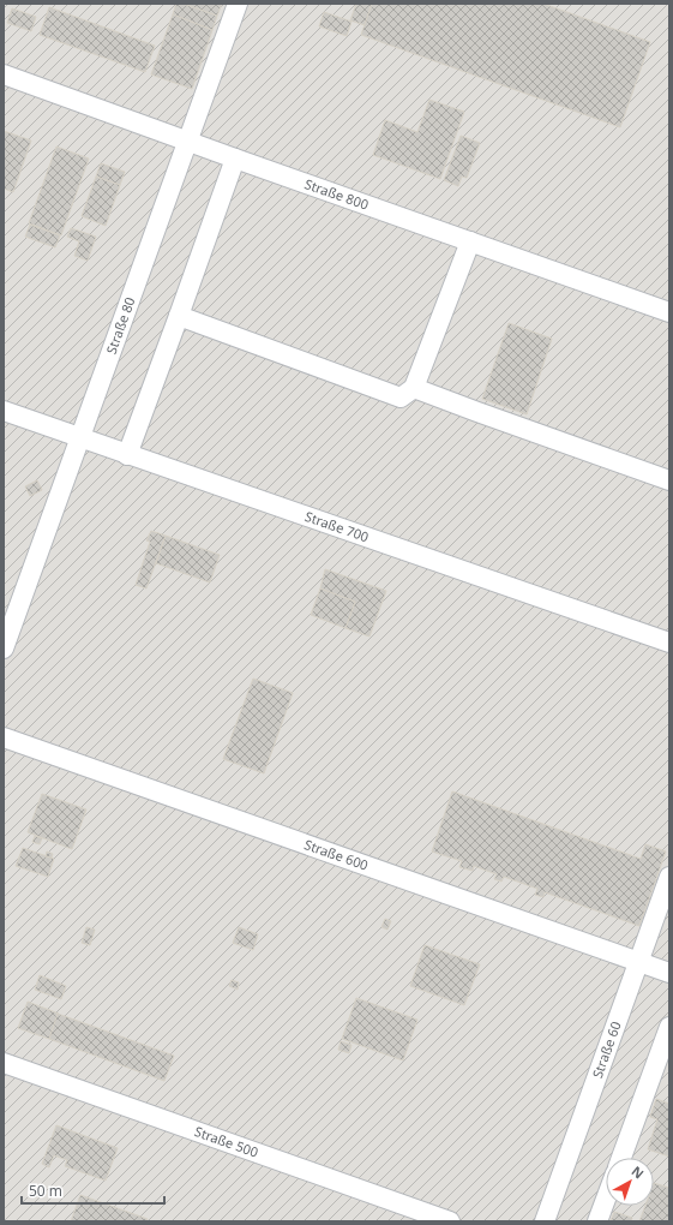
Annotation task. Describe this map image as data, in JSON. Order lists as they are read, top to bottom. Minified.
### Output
{"streets":{"street":["Straße 800","Straße 80","Straße 700","Straße 600","Straße 60","Straße 500"]},"crossings":[["Straße 800","Straße 80"],["Straße 80","Straße 700"],["Straße 600","Straße 60"]],"scale_bar":"50 m","north":"top right"}
